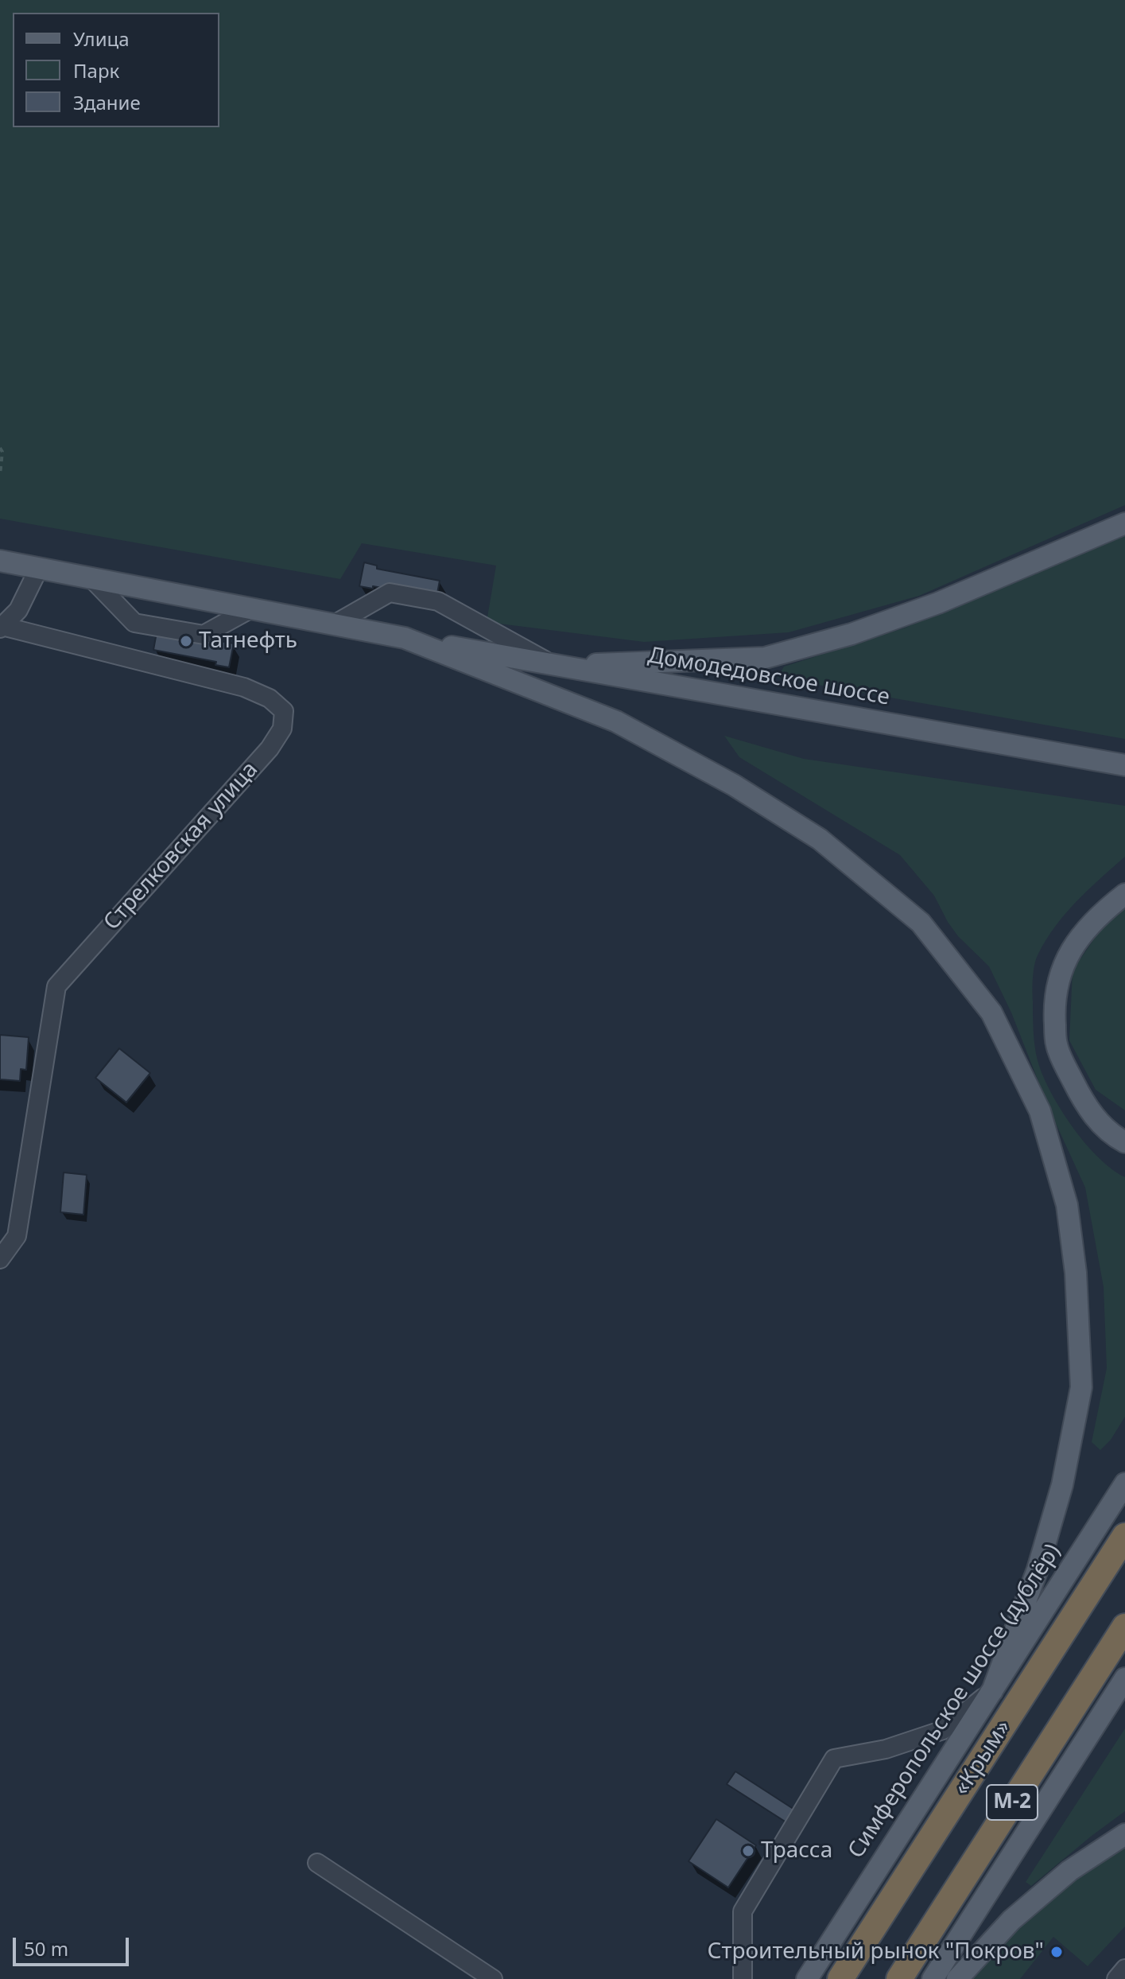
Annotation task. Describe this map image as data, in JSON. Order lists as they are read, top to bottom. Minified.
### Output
{"streets":{"highway":["«Крым»","М-2"],"main road":["Домодедовское шоссе","Симферопольское шоссе (дублёр)"],"street":["Стрелковская улица"]},"places":["Татнефть","Трасса","Строительный рынок \"Покров\""],"legend":["Улица","Парк","Здание"],"scale_bar":"50 m"}
